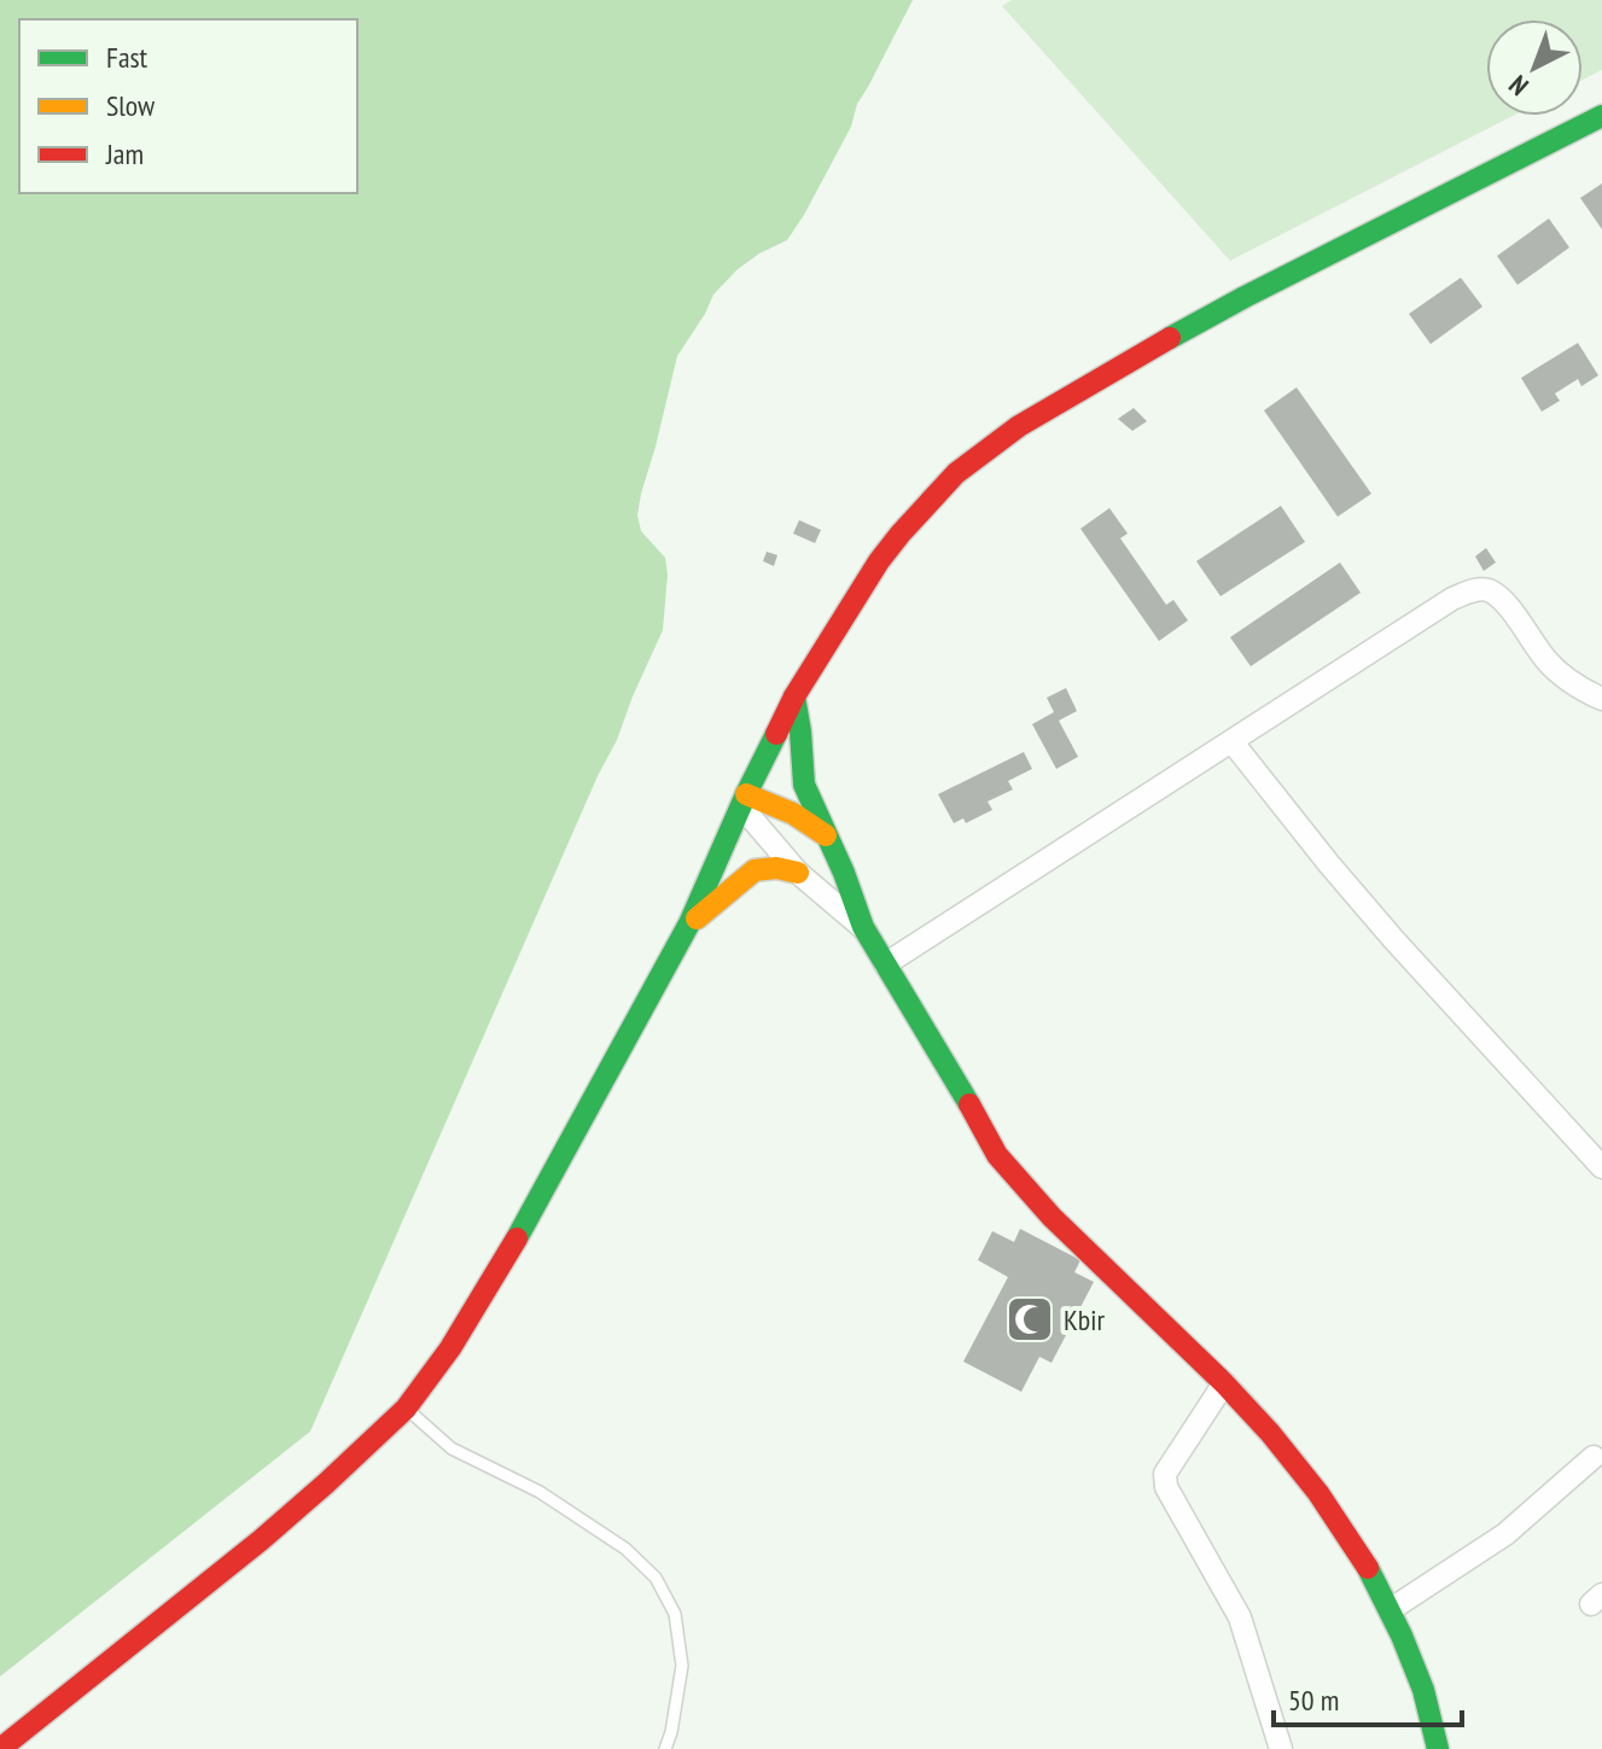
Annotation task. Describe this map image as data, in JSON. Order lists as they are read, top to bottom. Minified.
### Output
{"places":{"mosque":["Kbir"]},"legend":["Fast","Slow","Jam"],"scale_bar":"50 m","north":"bottom left"}
